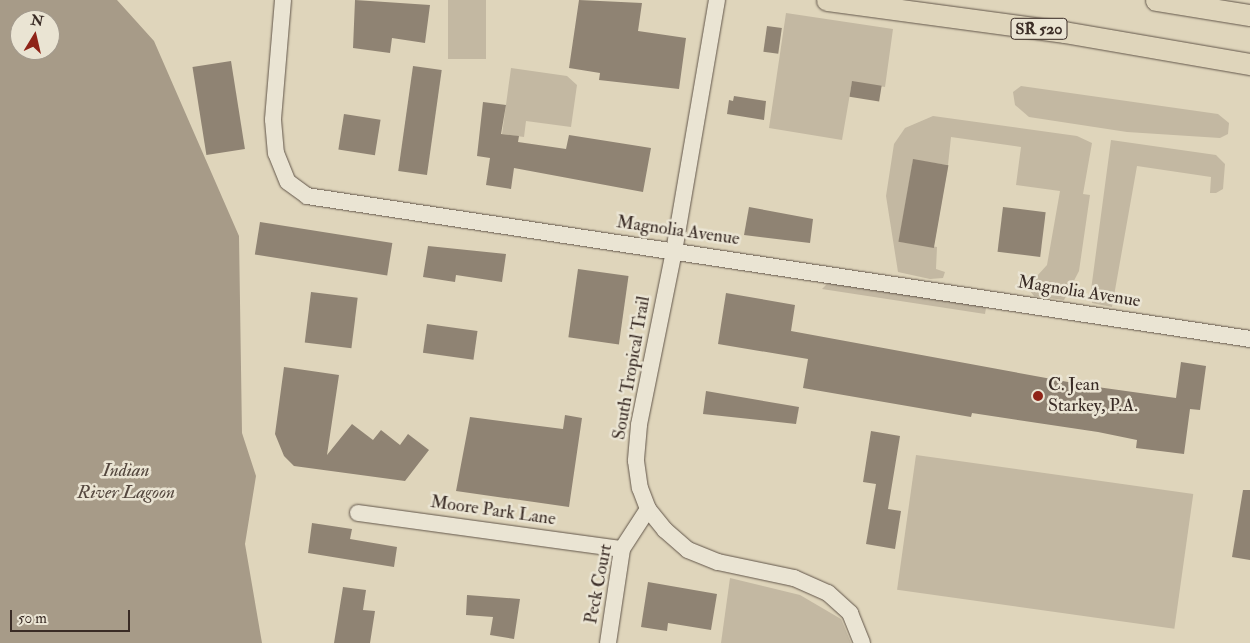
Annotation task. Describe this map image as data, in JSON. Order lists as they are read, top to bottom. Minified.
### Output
{"streets":{"main road":["SR 520"],"street":["Magnolia Avenue","South Tropical Trail","Moore Park Lane","Peck Court"]},"crossings":[["Magnolia Avenue","South Tropical Trail"],["South Tropical Trail","Peck Court"],["Moore Park Lane","Peck Court"]],"water":["Indian River Lagoon"],"places":["C. Jean Starkey, P.A."],"scale_bar":"50 m","north":"top"}
